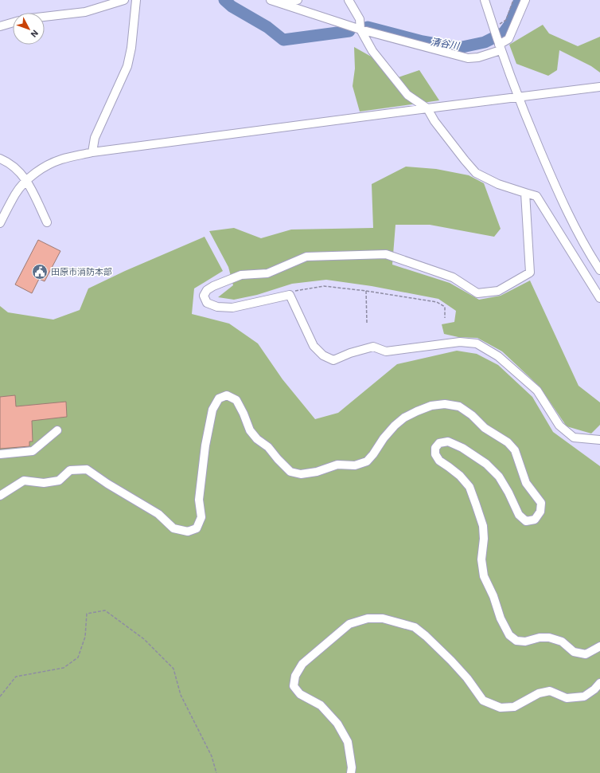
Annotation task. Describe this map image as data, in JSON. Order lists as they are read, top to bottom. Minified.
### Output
{"water":["清谷川"],"places":{"public building":["田原市消防本部"]},"north":"bottom right"}
